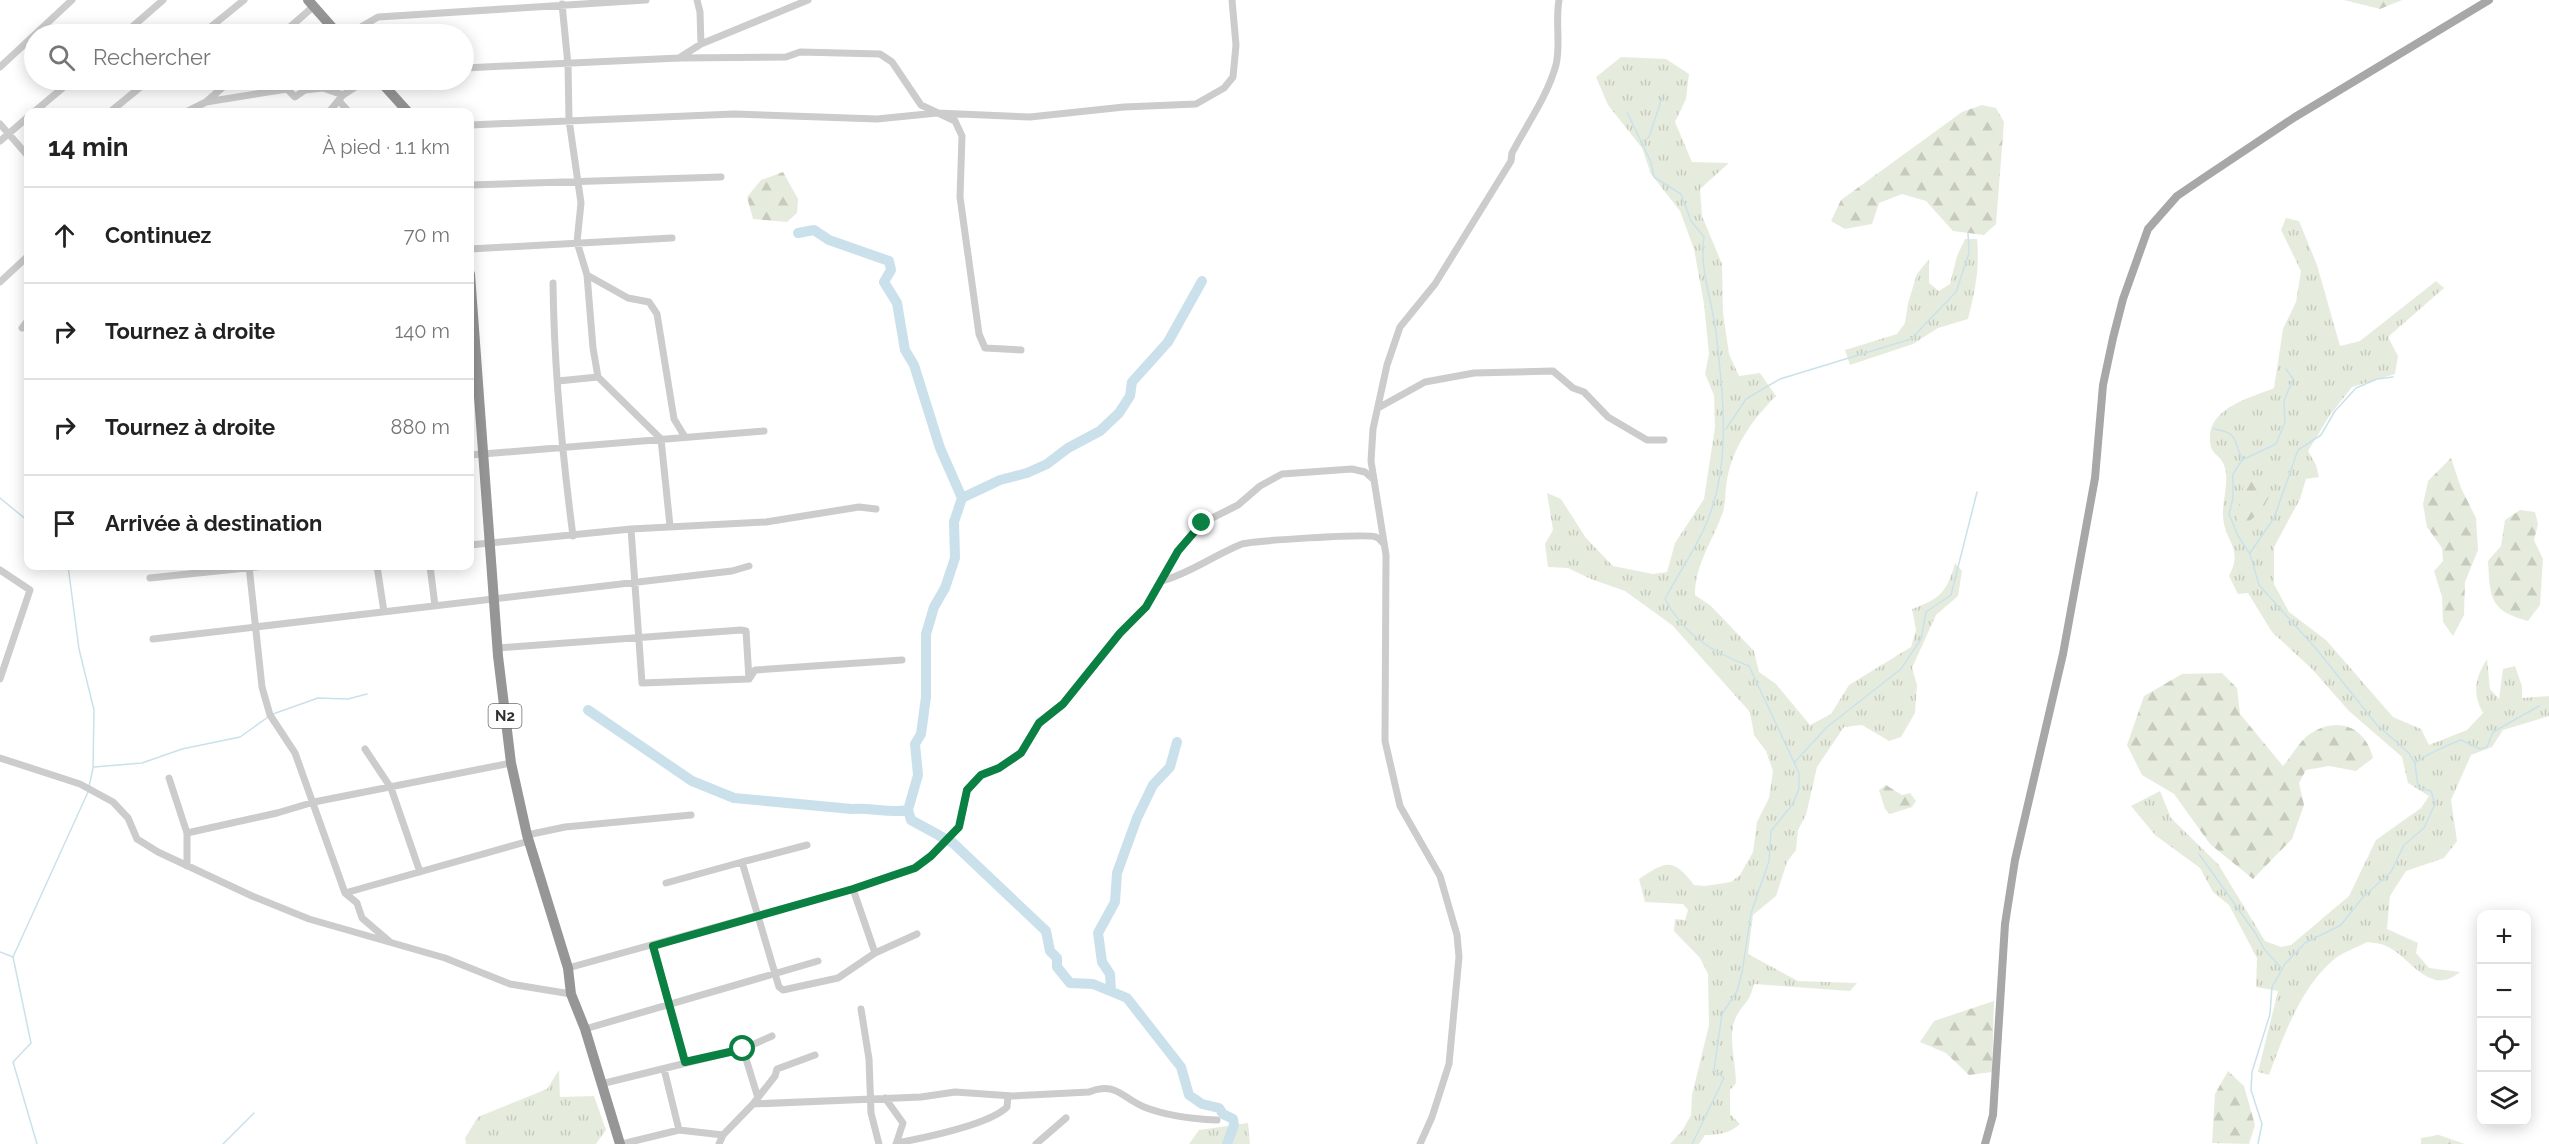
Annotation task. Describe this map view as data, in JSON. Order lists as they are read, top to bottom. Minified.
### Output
{"streets":{"highway":["N2"]},"page":{"search":"Rechercher","heading":["14 min","À pied · 1.1 km"],"list":[["Continuez","70 m"],["Tournez à droite","140 m"],["Tournez à droite","880 m"],"Arrivée à destination"],"map_buttons":["+","−"]}}
